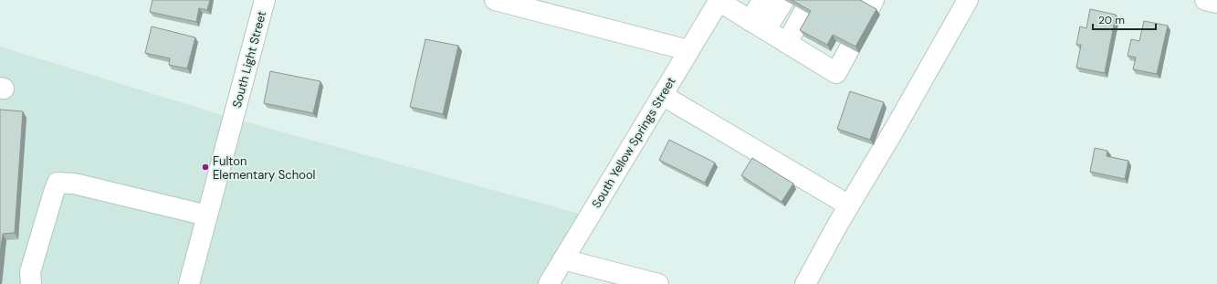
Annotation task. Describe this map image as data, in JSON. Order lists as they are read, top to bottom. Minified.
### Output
{"streets":{"main road":["South Light Street","South Yellow Springs Street"]},"places":["Fulton Elementary School"],"scale_bar":"20 m"}
